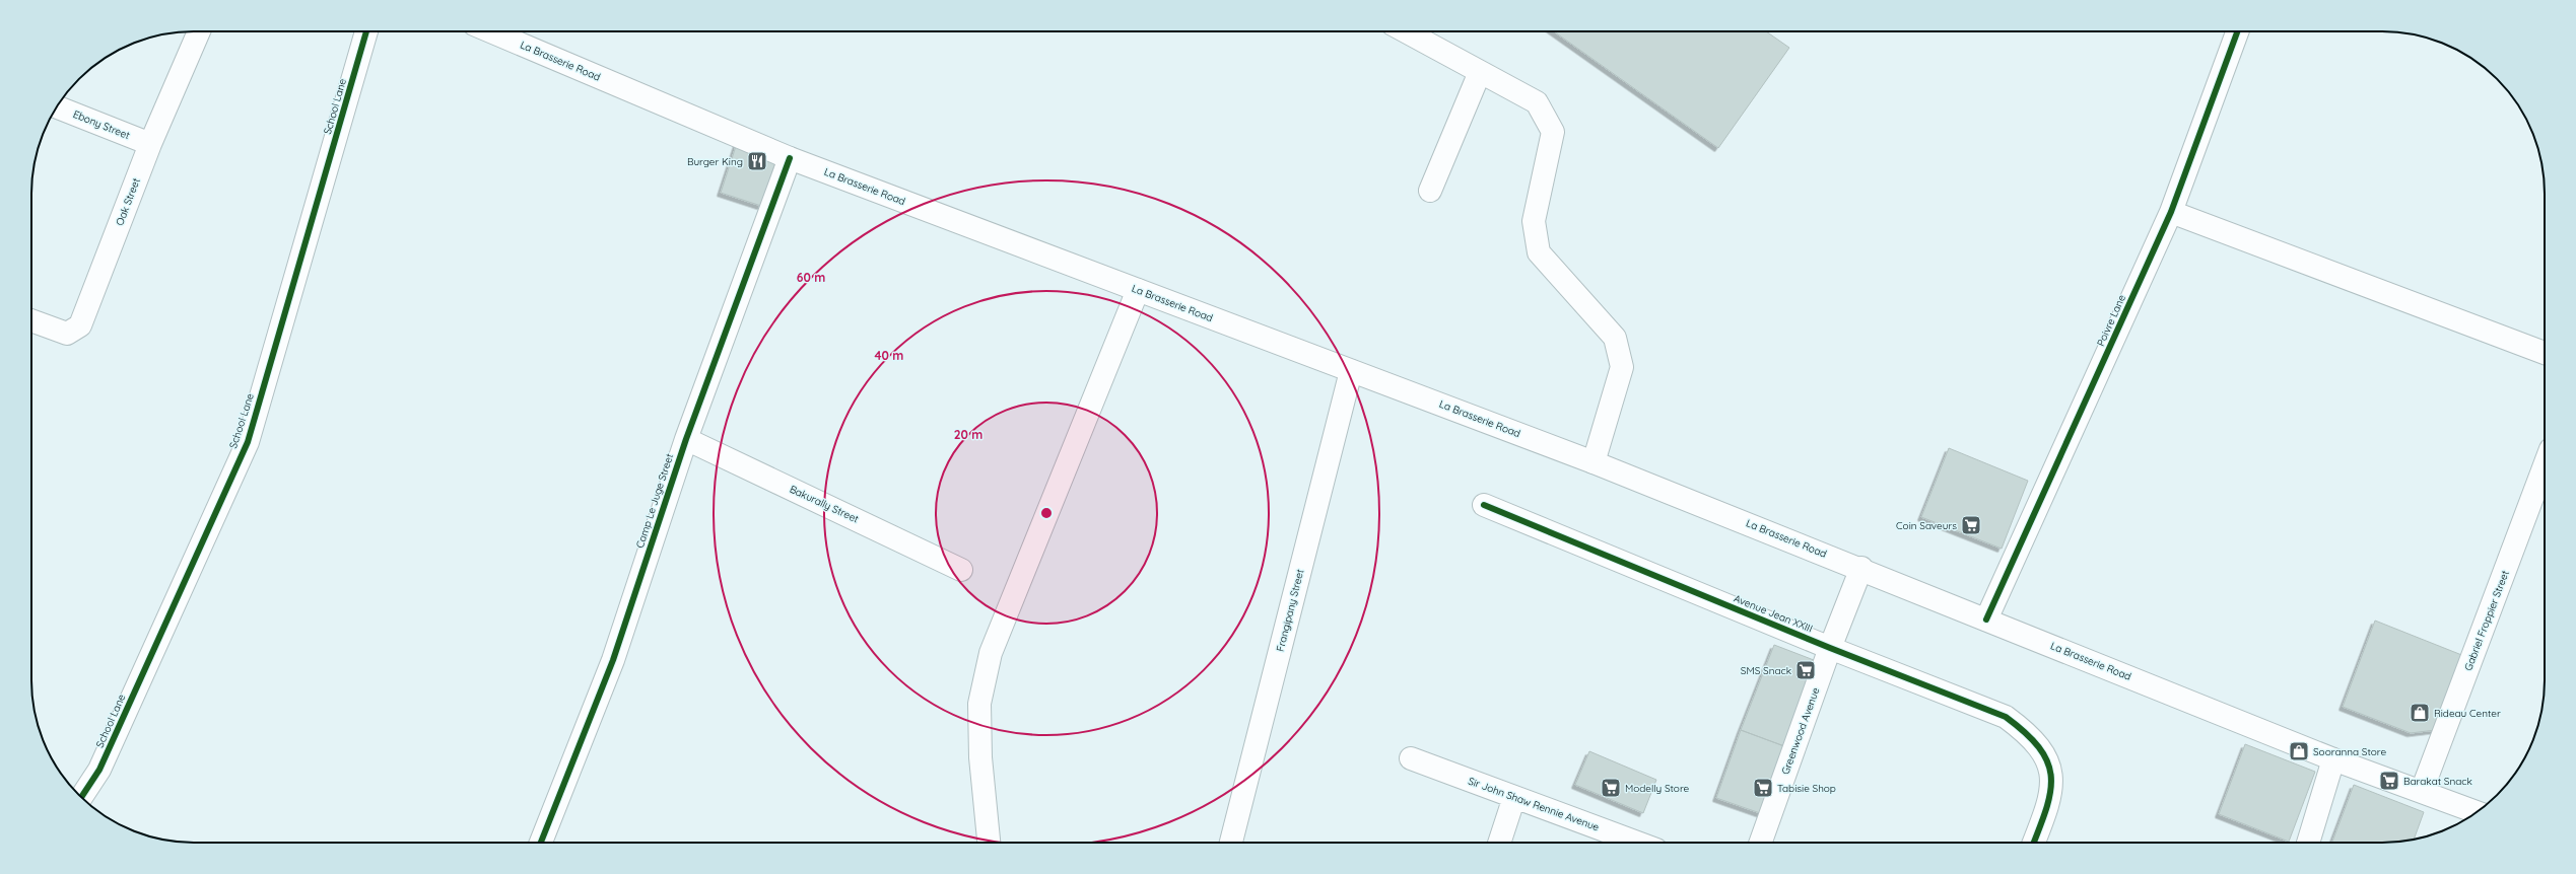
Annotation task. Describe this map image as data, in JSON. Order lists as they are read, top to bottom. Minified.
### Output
{"streets":{"street":["La Brasserie Road","School Lane","Ebony Street","Oak Street","Poivre Lane","Camp Le Juge Street","Bakurally Street","Frangipany Street","Avenue Jean XXIII","Gabriel Froppier Street","Greenwood Avenue","Sir John Shaw Rennie Avenue"]},"crossings":[["La Brasserie Road","Poivre Lane"],["La Brasserie Road","Camp Le Juge Street"],["La Brasserie Road","Frangipany Street"],["La Brasserie Road","Gabriel Froppier Street"],["La Brasserie Road","Greenwood Avenue"],["Ebony Street","Oak Street"],["Camp Le Juge Street","Bakurally Street"],["Avenue Jean XXIII","Greenwood Avenue"]],"places":{"restaurant":["Burger King"],"supermarket":["Coin Saveurs","SMS Snack","Barakat Snack","Modelly Store","Tabisie Shop"],"shop":["Rideau Center","Sooranna Store"]},"rings":["60 m","40 m","20 m"]}
